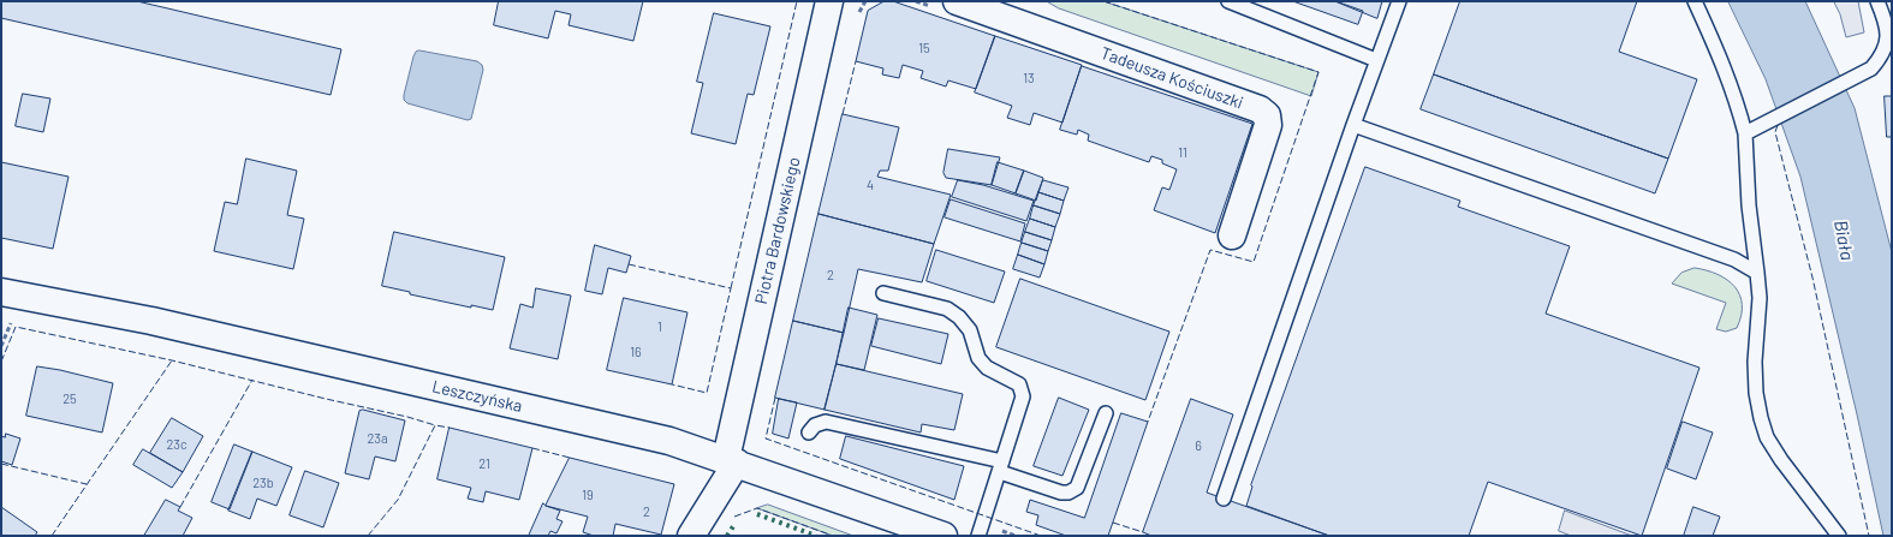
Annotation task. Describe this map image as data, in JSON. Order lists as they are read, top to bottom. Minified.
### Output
{"streets":{"street":["Tadeusza Kościuszki","Piotra Bardowskiego","Leszczyńska"]},"crossings":[["Piotra Bardowskiego","Leszczyńska"]],"water":["Biała"],"house_numbers":["15","13","11","4","2","1","16","25","23a","23c","6","21","23b","19","2"]}
